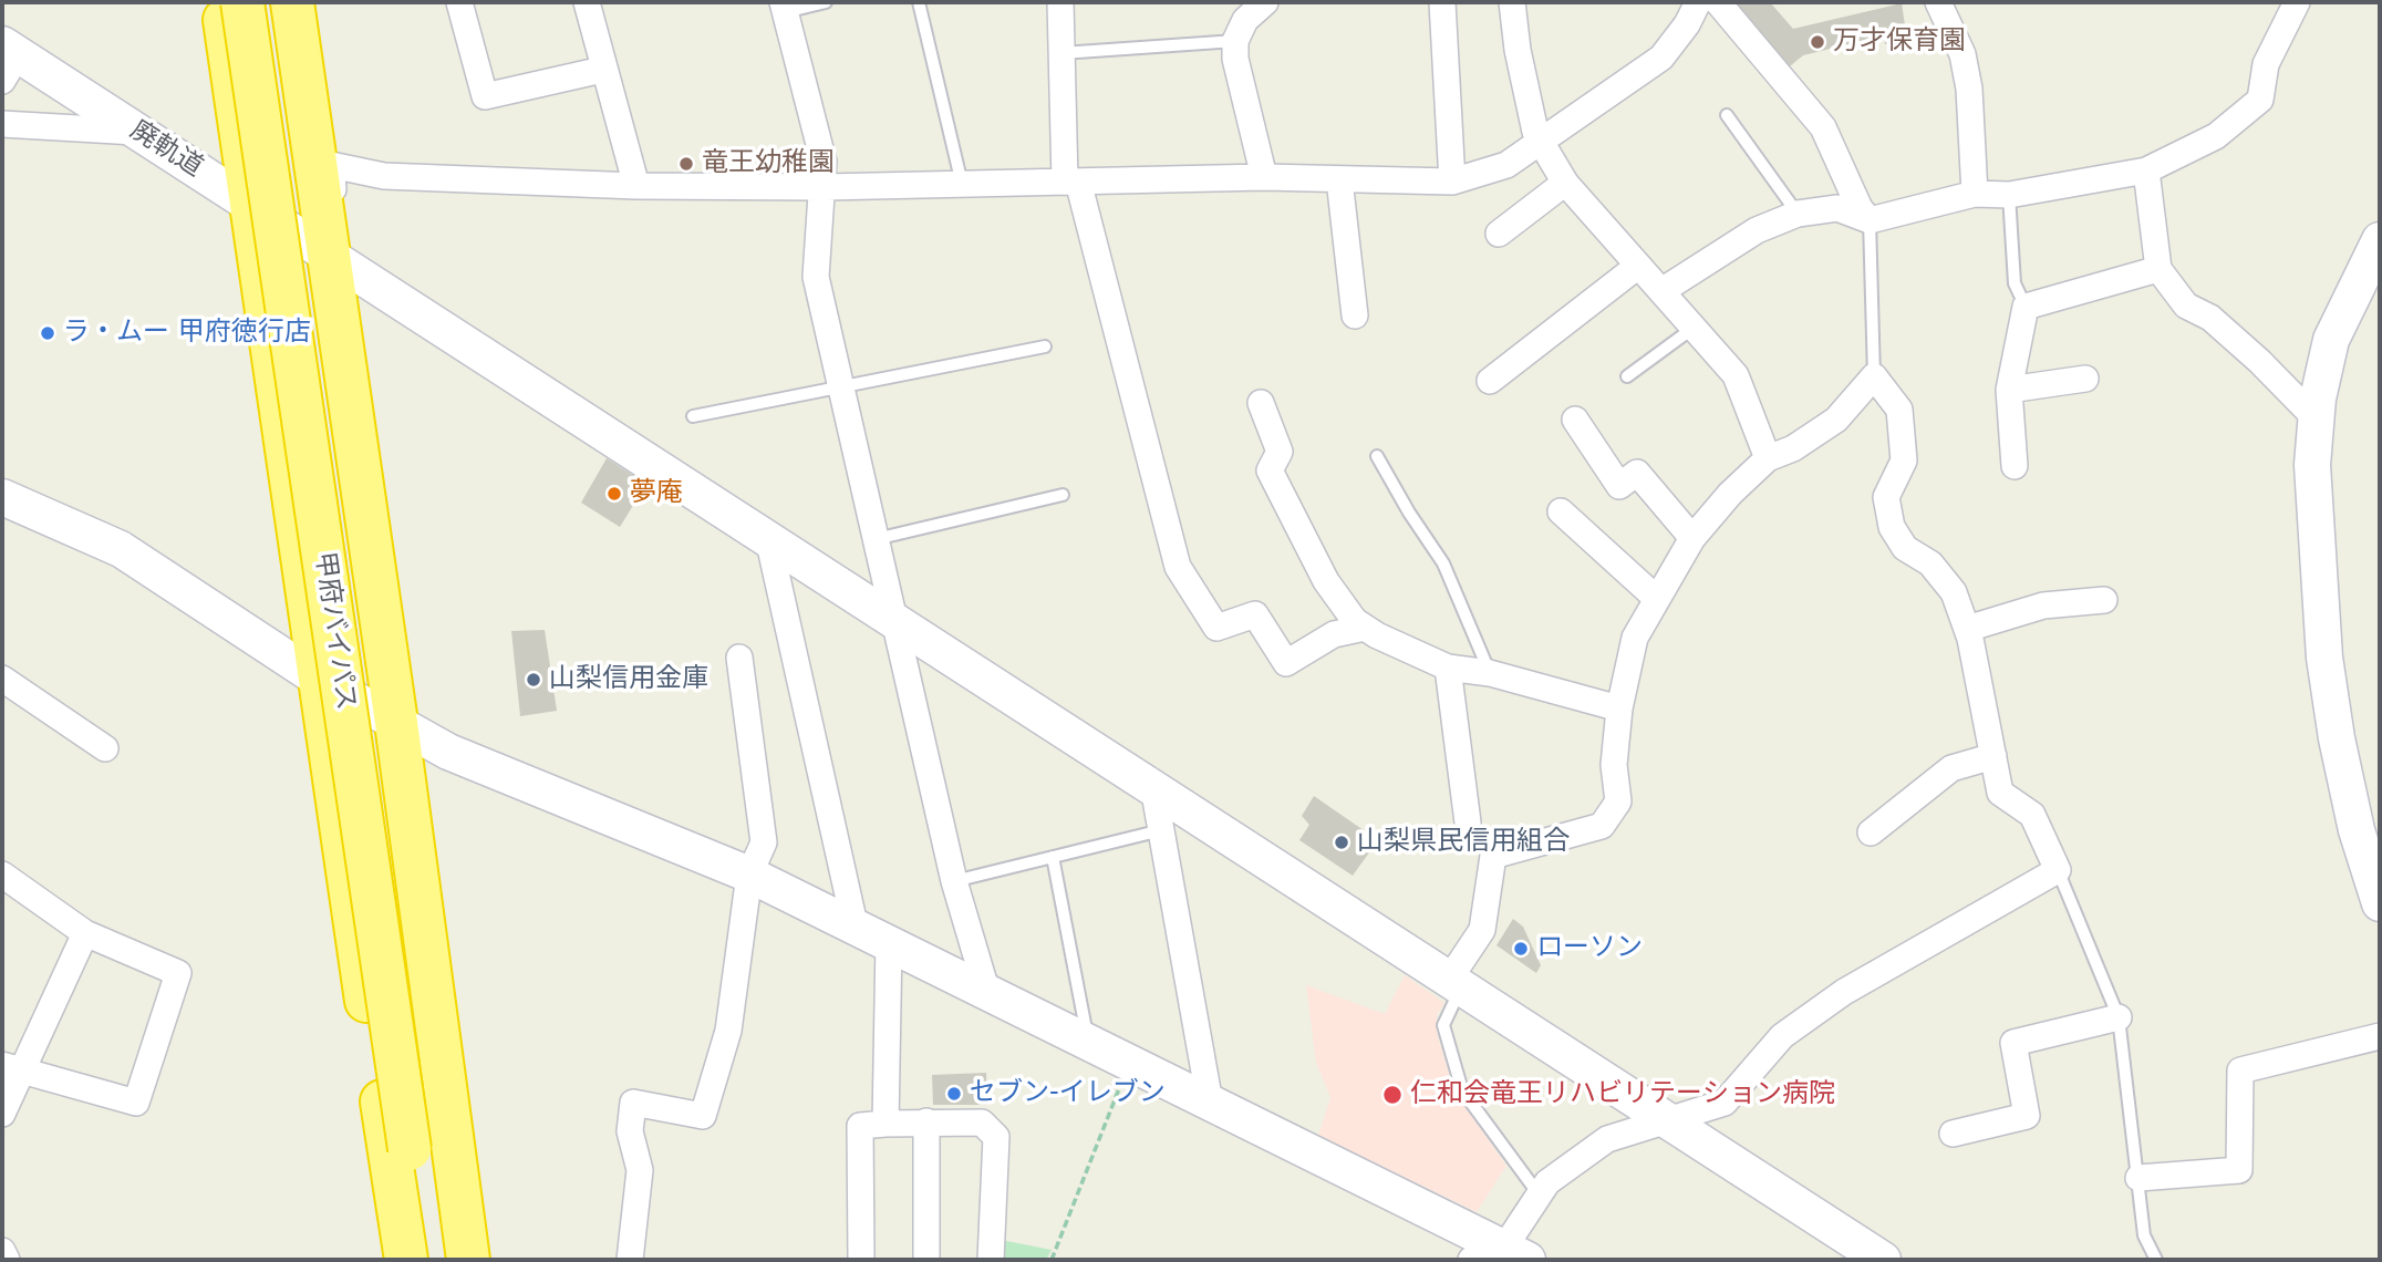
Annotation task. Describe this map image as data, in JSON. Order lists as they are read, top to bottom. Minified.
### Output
{"streets":{"highway":["甲府バイパス"],"street":["廃軌道"]},"places":["万才保育園","竜王幼稚園","ラ・ムー 甲府徳行店","夢庵","山梨信用金庫","山梨県民信用組合","ローソン","セブン-イレブン","仁和会竜王リハビリテーション病院"]}
